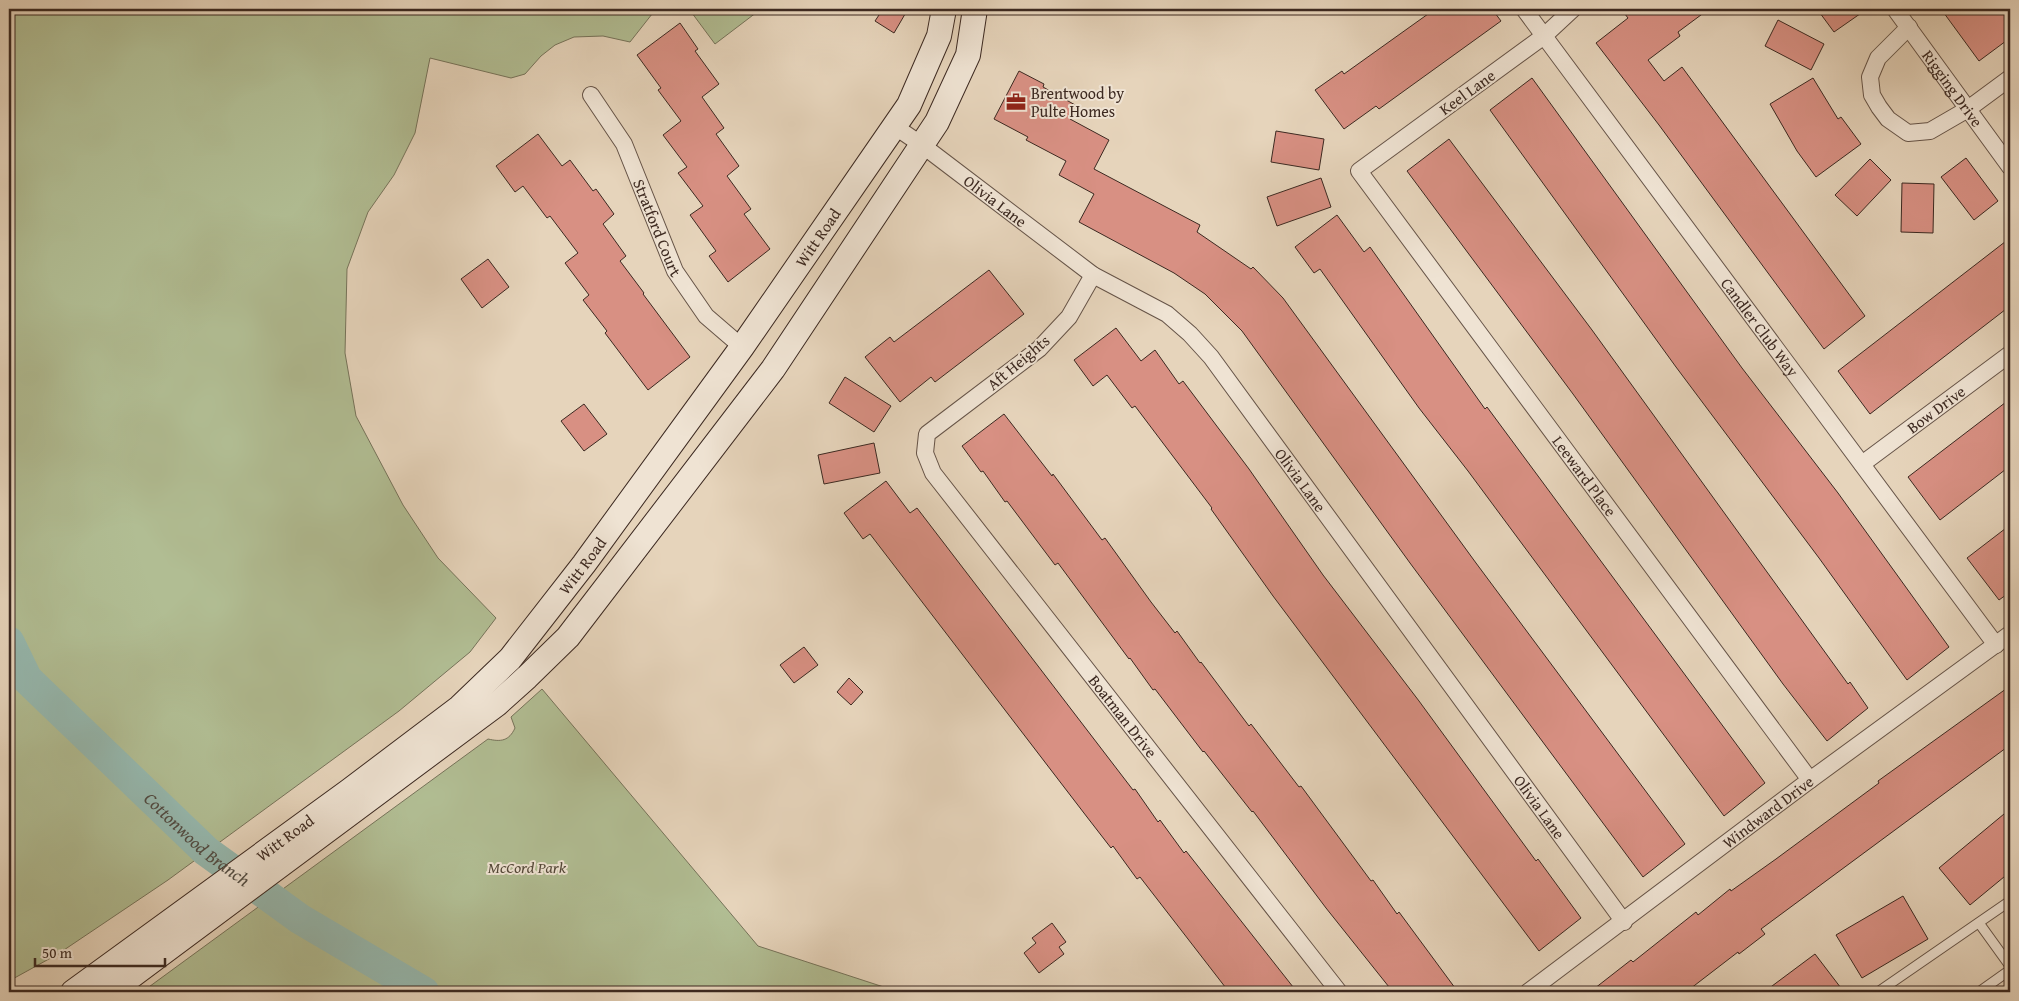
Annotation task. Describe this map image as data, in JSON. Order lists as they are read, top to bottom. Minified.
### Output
{"streets":{"street":["Rigging Drive","Keel Lane","Olivia Lane","Stratford Court","Witt Road","Candler Club Way","Aft Heights","Bow Drive","Leeward Place","Boatman Drive","Windward Drive"]},"crossings":[["Keel Lane","Candler Club Way"],["Keel Lane","Leeward Place"],["Olivia Lane","Witt Road"],["Olivia Lane","Aft Heights"],["Olivia Lane","Windward Drive"],["Stratford Court","Witt Road"],["Candler Club Way","Bow Drive"],["Candler Club Way","Windward Drive"],["Aft Heights","Boatman Drive"],["Leeward Place","Windward Drive"]],"water":["Cottonwood Branch"],"parks":["McCord Park"],"places":{"office":["Brentwood by Pulte Homes"]},"scale_bar":"50 m"}
